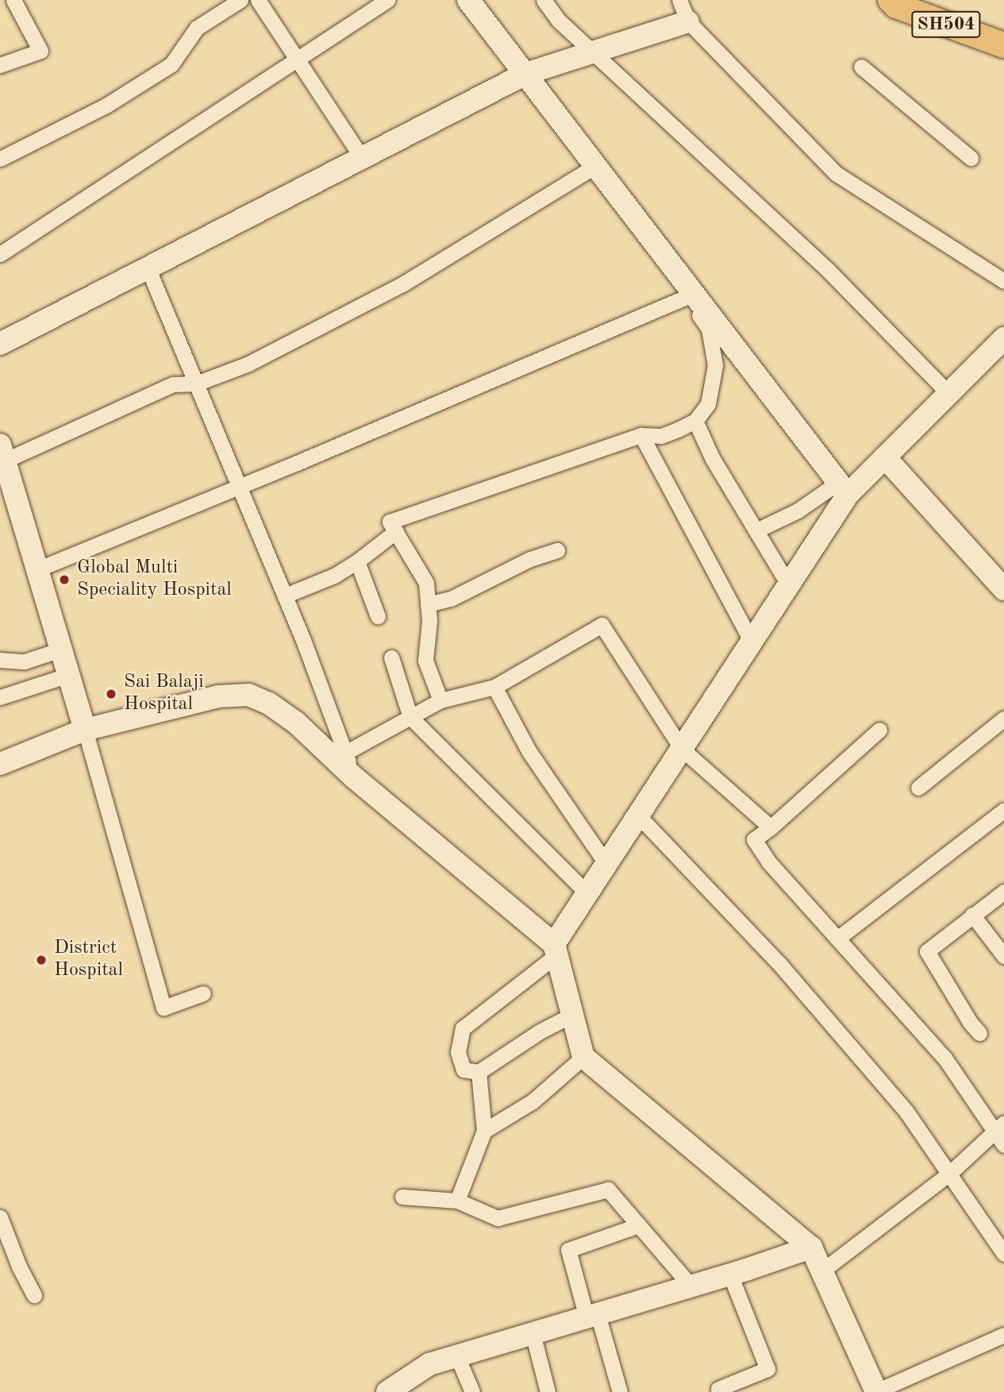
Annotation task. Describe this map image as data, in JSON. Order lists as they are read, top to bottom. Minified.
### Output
{"streets":{"main road":["SH504"]},"places":["Global Multi Speciality Hospital","Sai Balaji Hospital","District Hospital"]}
